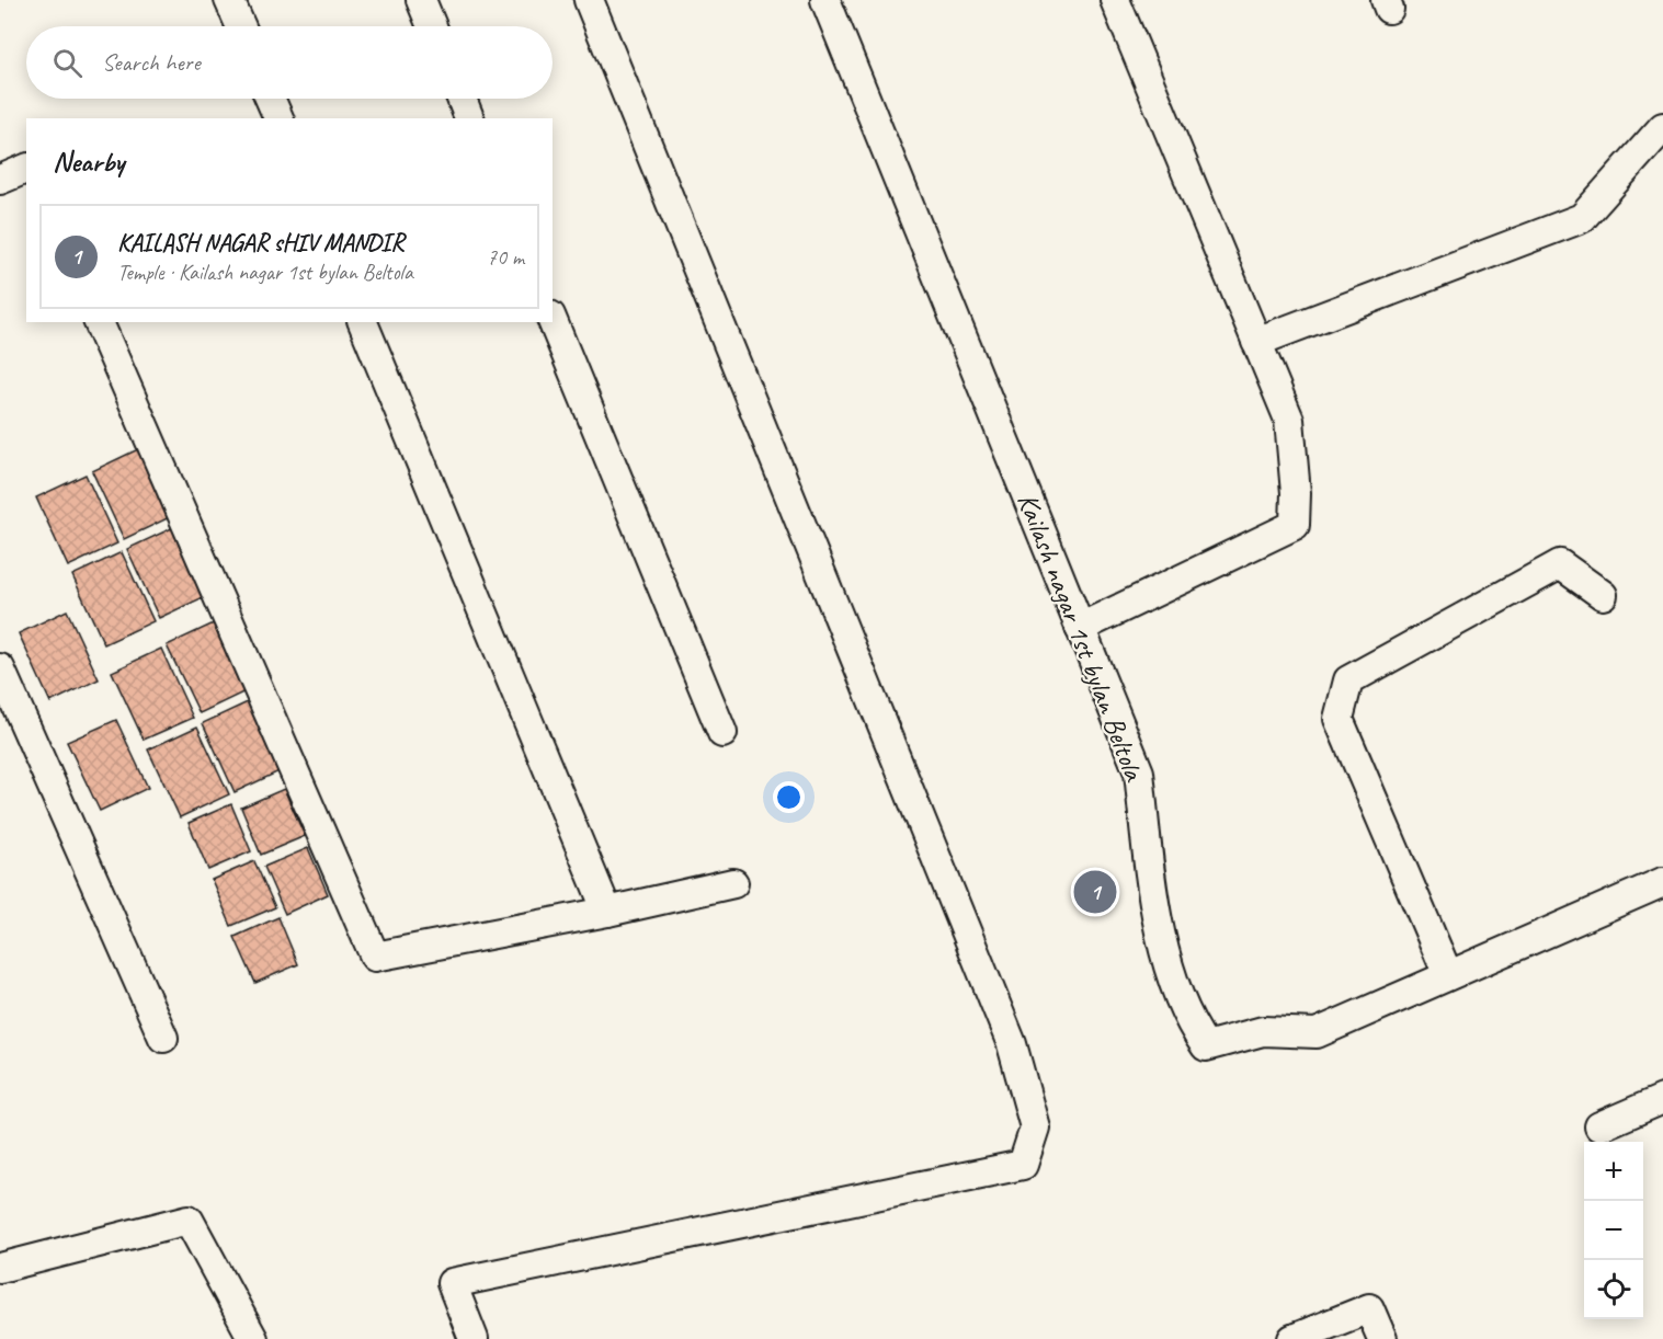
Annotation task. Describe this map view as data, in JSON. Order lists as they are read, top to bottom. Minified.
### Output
{"streets":{"street":["Kailash nagar 1st bylan Beltola"]},"page":{"search":"Search here","heading":"Nearby","list":[{"mark":"1","name":"KAILASH NAGAR sHIV MANDIR","note":"Temple · Kailash nagar 1st bylan Beltola","value":"70 m"}],"pins":"1","map_buttons":["+","−"]}}
